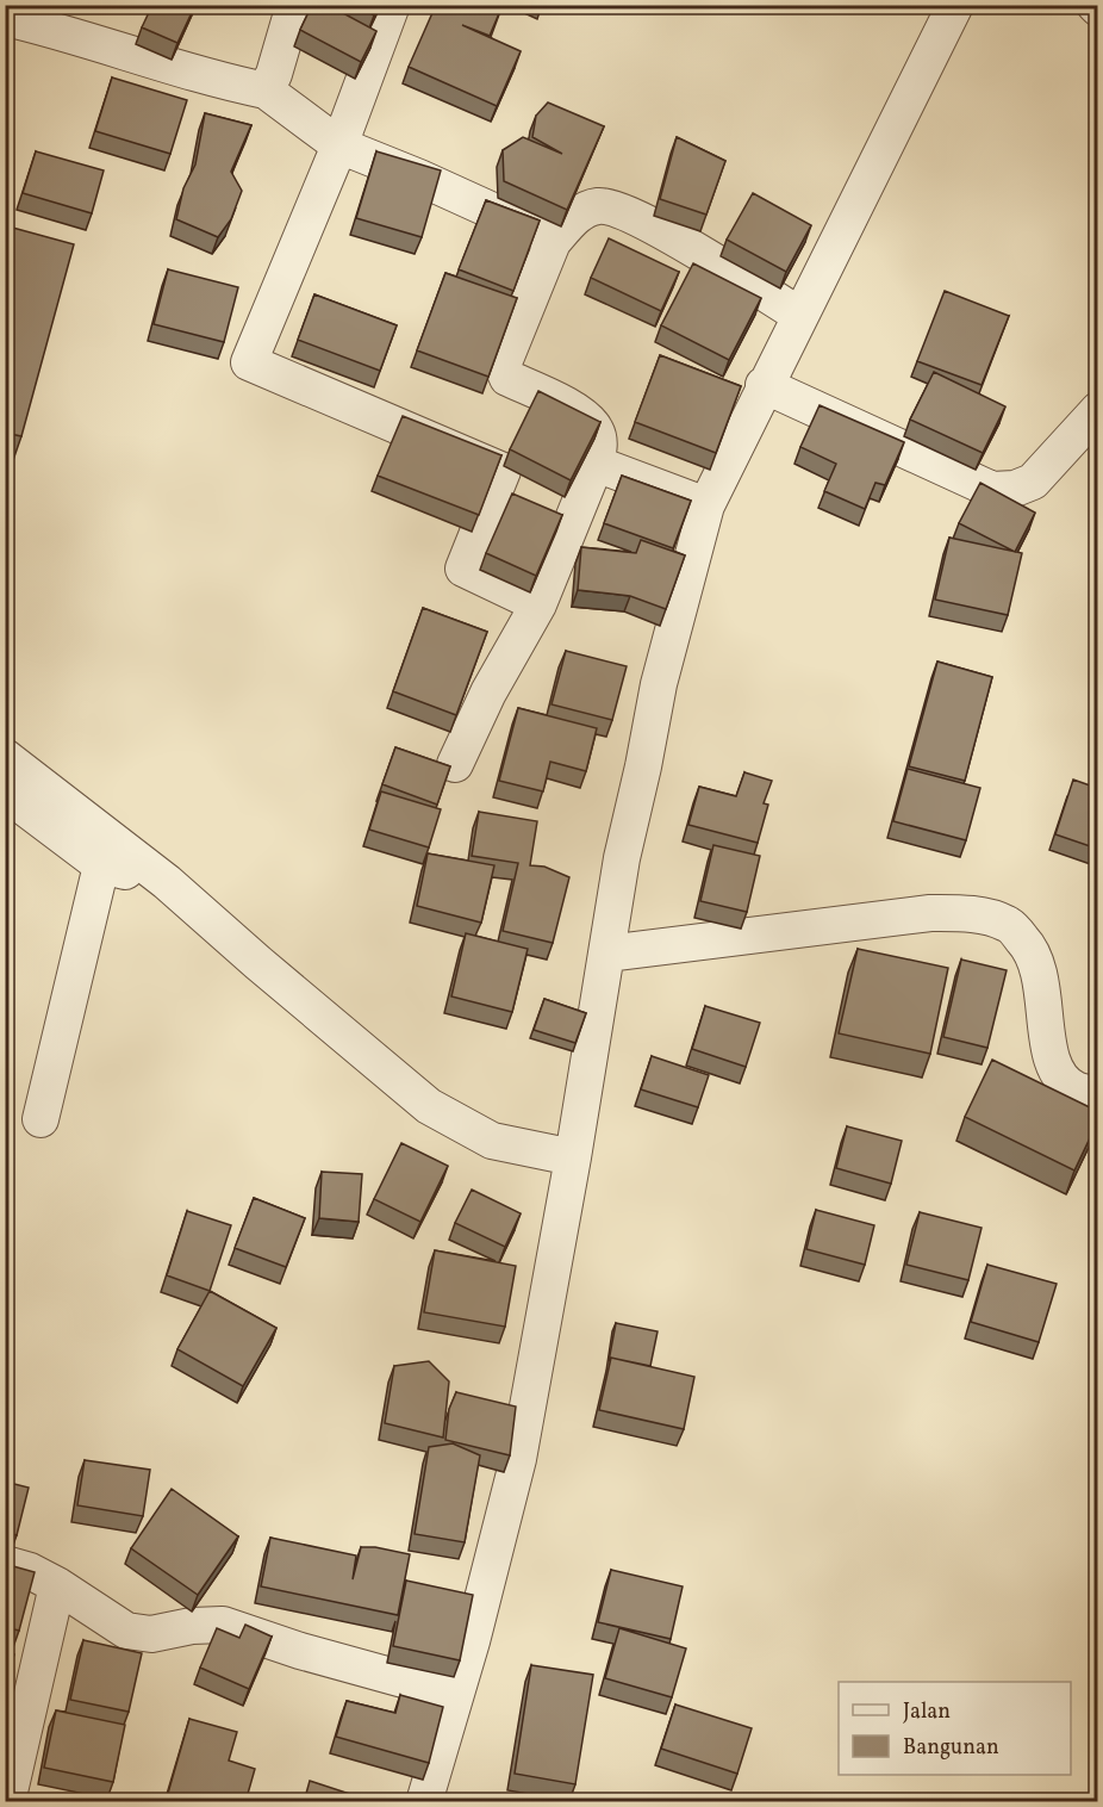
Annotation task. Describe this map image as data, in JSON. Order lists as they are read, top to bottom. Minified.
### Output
{"legend":["Jalan","Bangunan"]}
